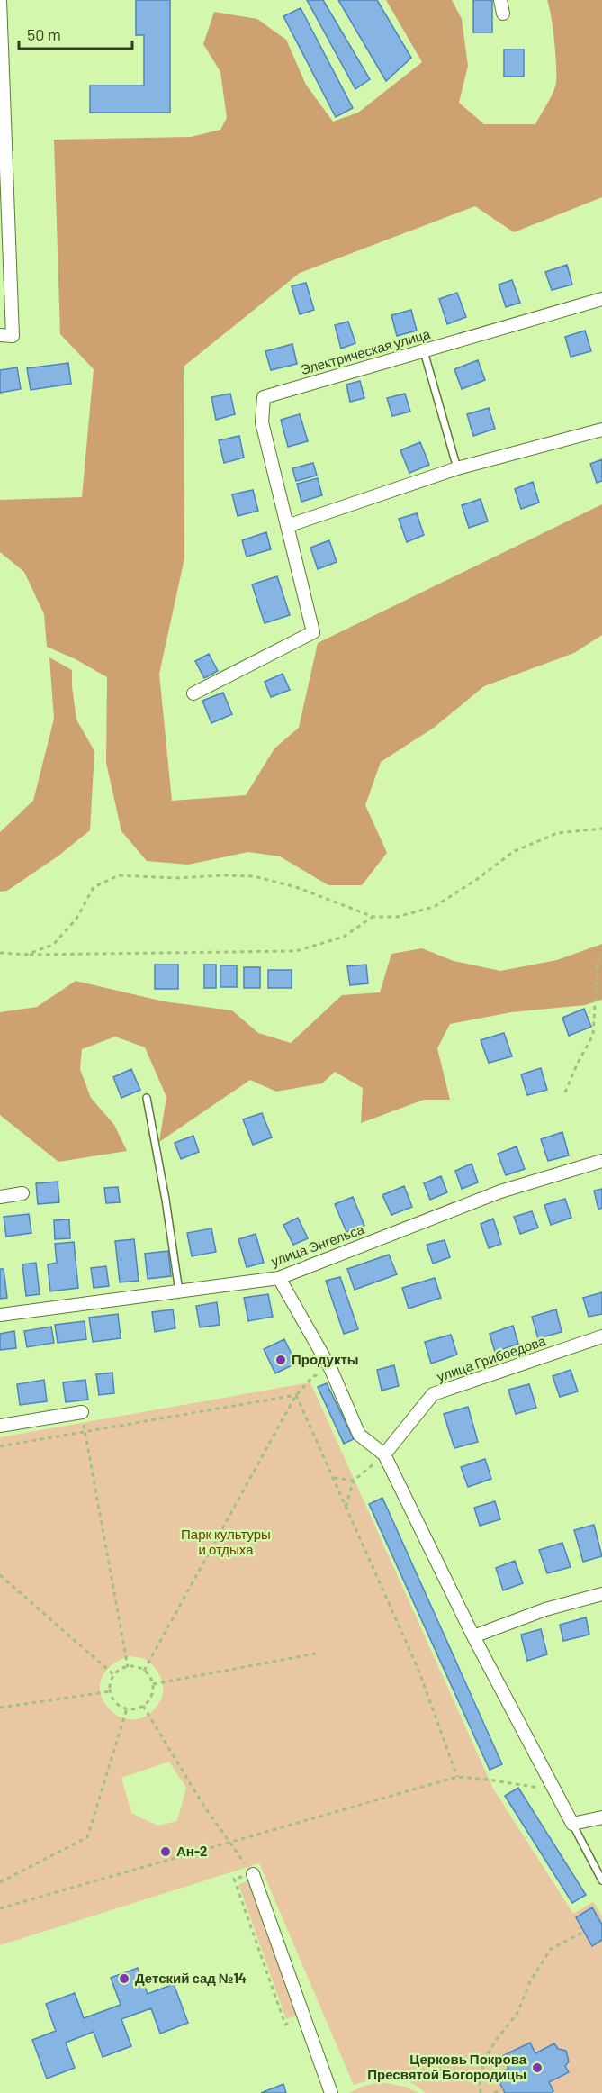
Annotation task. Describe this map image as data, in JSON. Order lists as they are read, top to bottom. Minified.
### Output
{"streets":{"street":["Электрическая улица","улица Энгельса","улица Грибоедова"]},"parks":["Парк культуры и отдыха"],"places":["Продукты","Ан-2","Детский сад №14","Церковь Покрова Пресвятой Богородицы"],"scale_bar":"50 m"}
